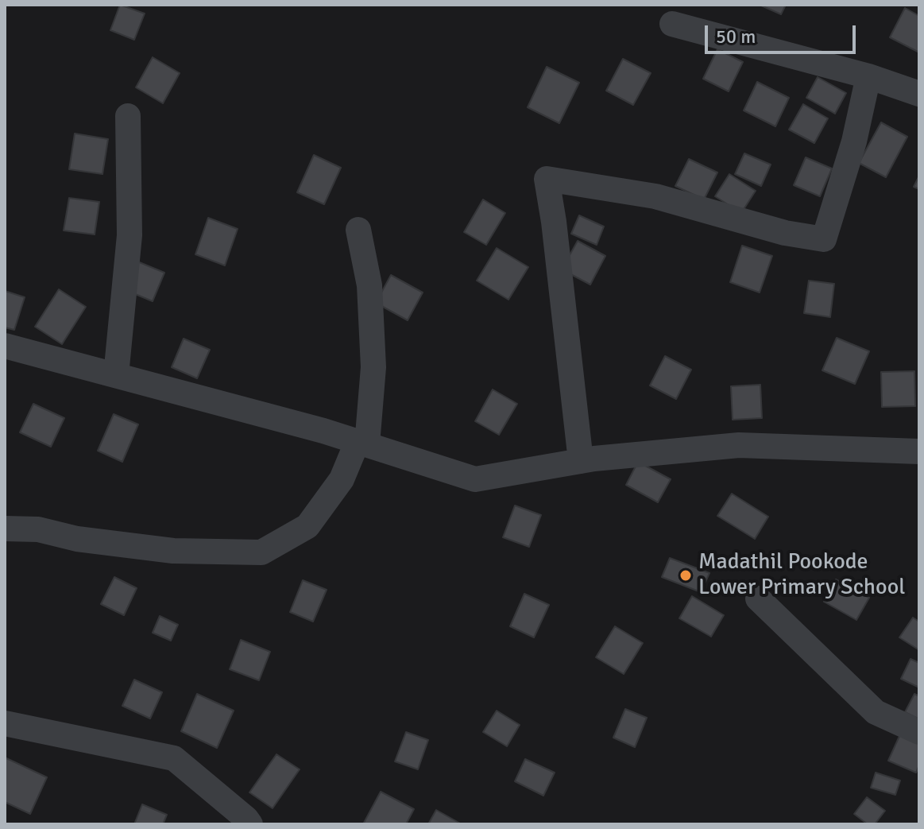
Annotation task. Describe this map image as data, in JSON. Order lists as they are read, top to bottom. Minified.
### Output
{"places":["Madathil Pookode Lower Primary School"],"scale_bar":"50 m"}
